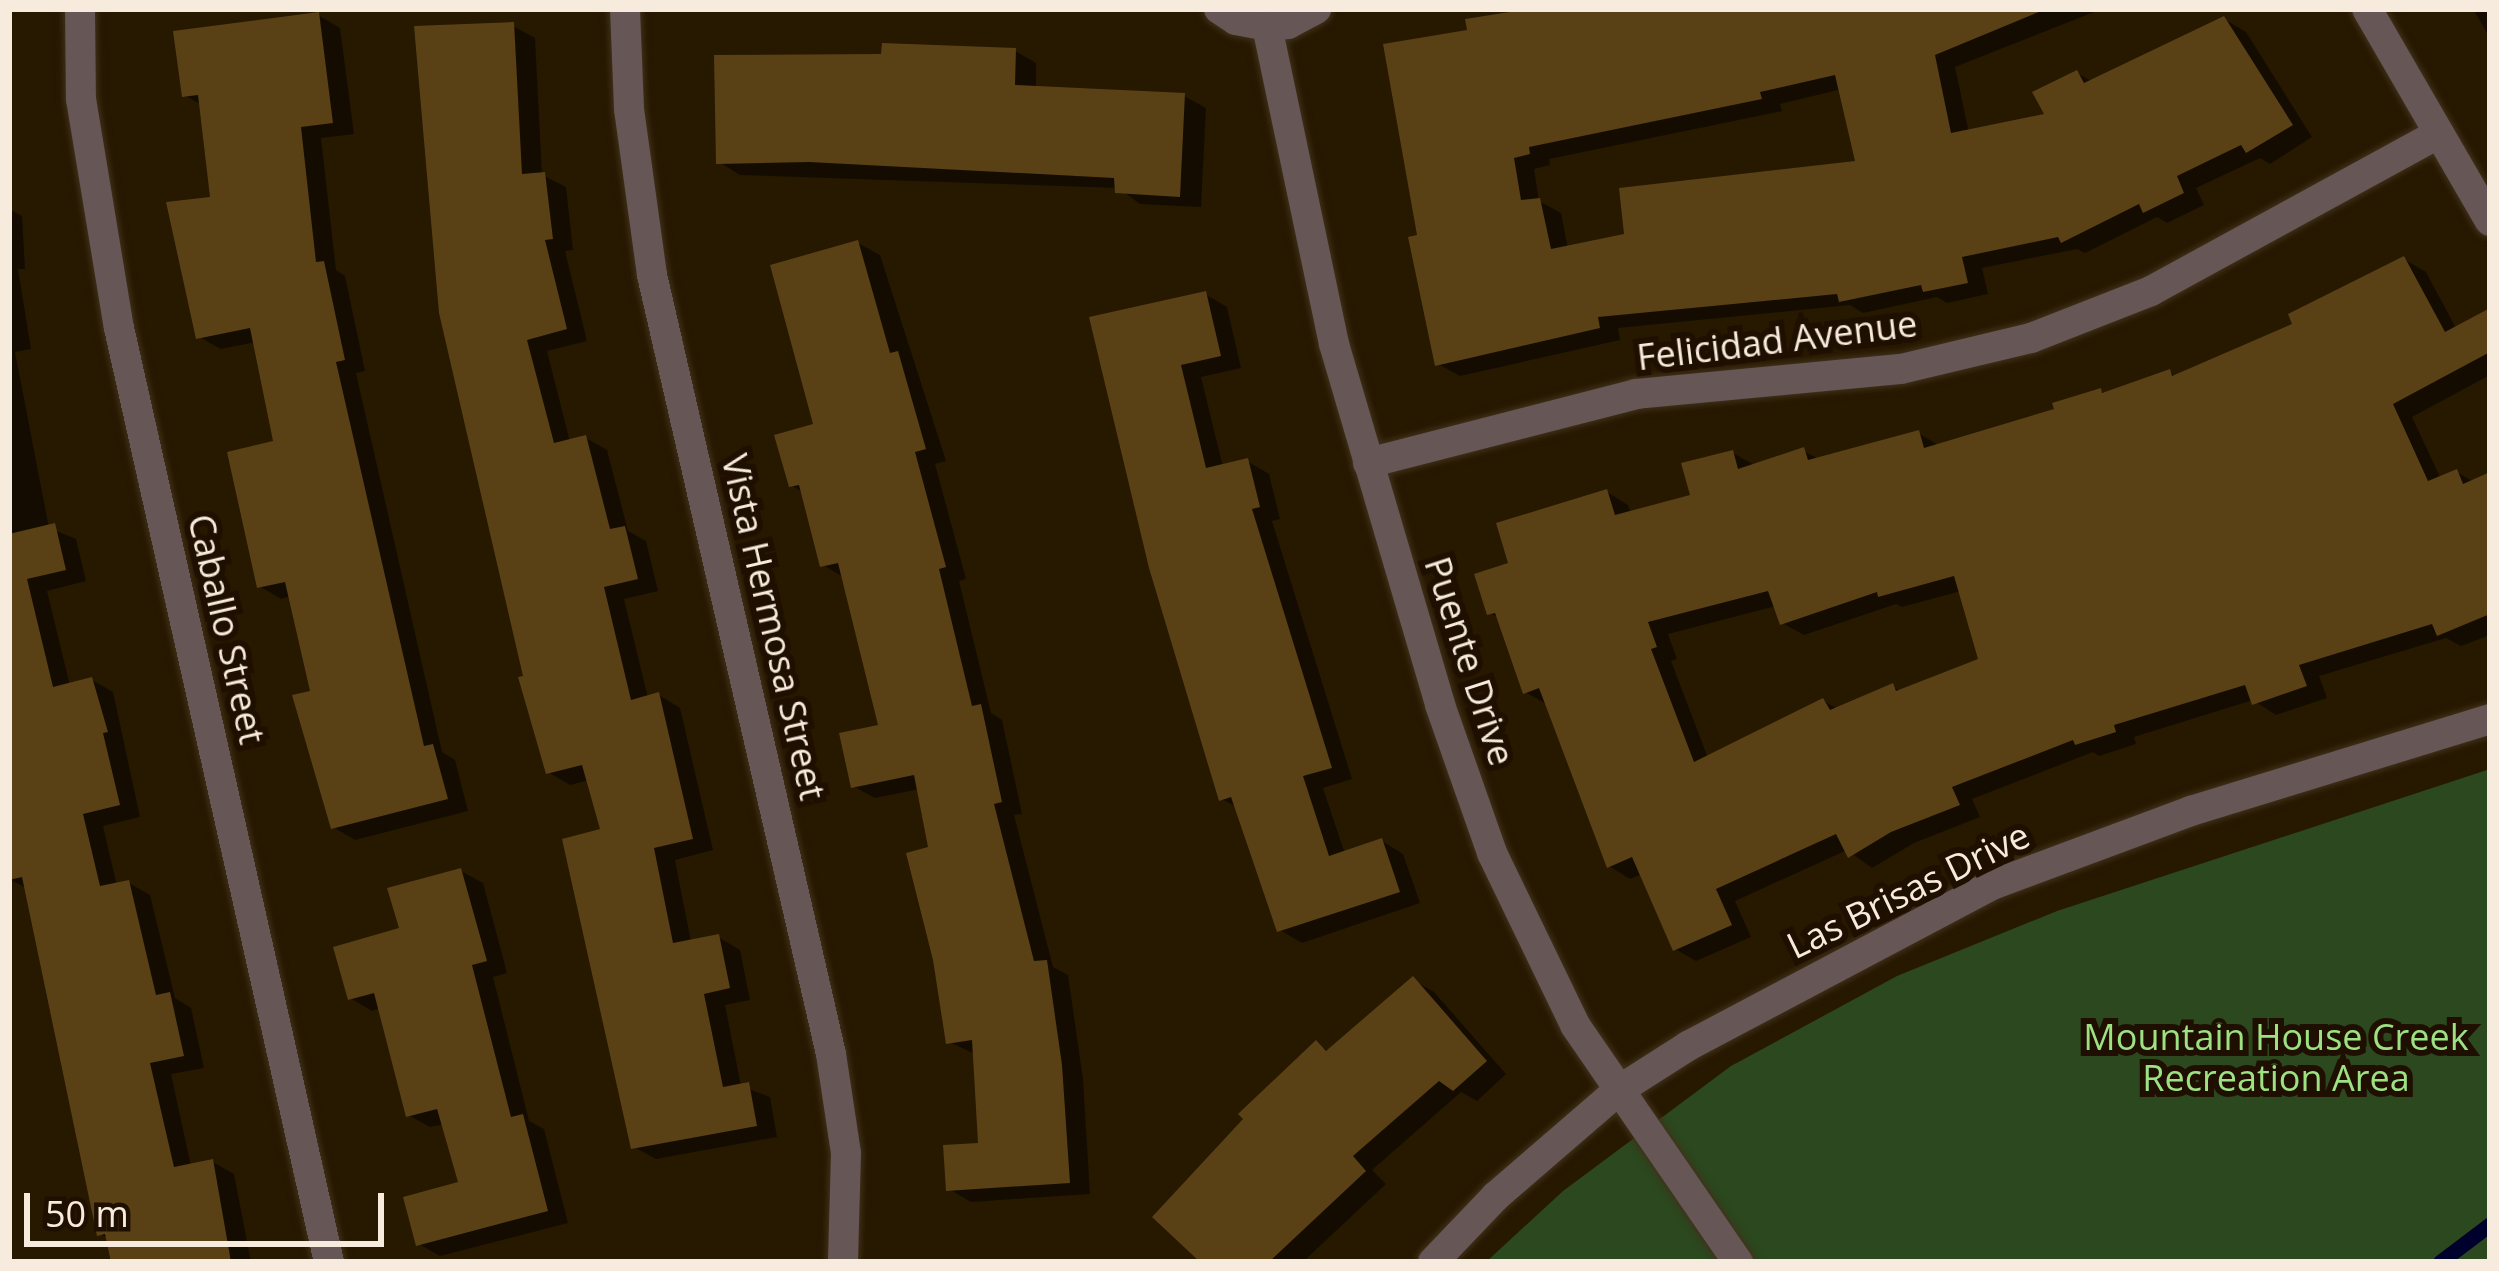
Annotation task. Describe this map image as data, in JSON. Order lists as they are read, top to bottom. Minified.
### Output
{"streets":{"street":["Felicidad Avenue","Vista Hermosa Street","Caballo Street","Puente Drive","Las Brisas Drive"]},"crossings":[["Felicidad Avenue","Puente Drive"],["Puente Drive","Las Brisas Drive"]],"parks":["Mountain House Creek Recreation Area"],"scale_bar":"50 m"}
